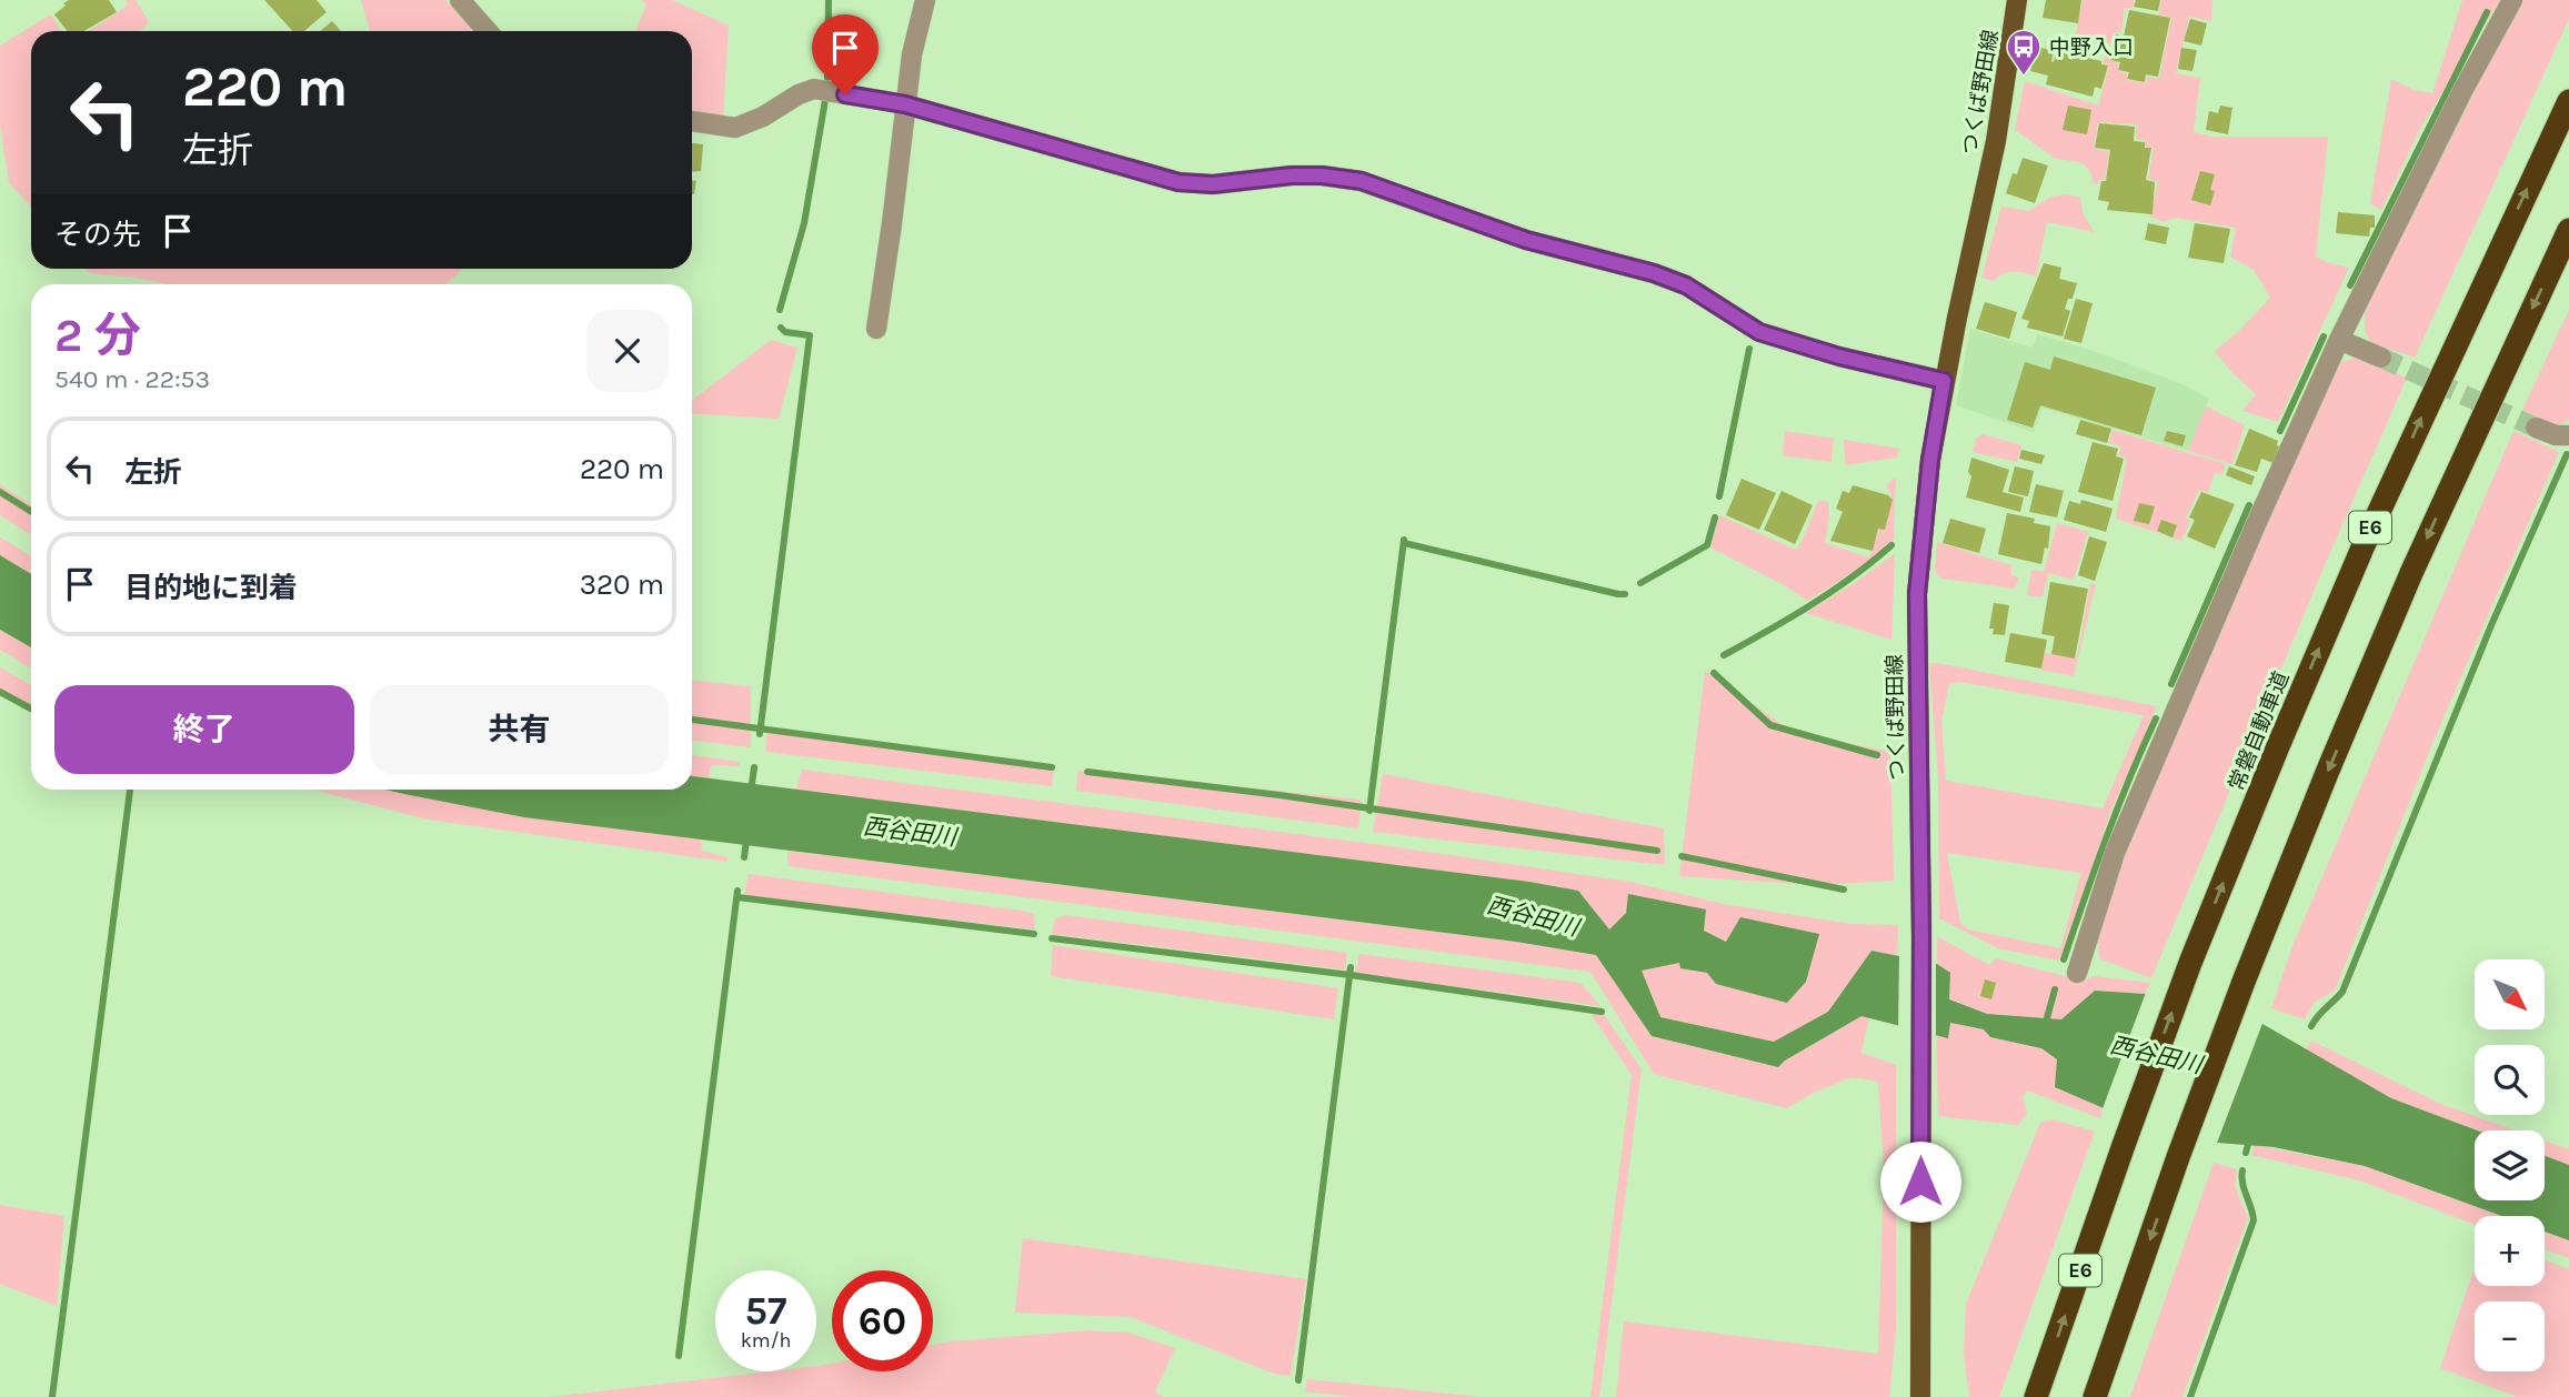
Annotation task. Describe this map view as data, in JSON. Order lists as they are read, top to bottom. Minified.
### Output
{"streets":{"highway":["E6","常磐自動車道"],"main road":["つくば野田線"]},"water":["西谷田川"],"places":{"bus stop":["中野入口"]},"north":"bottom right","page":{"turn":["220 m","左折"],"then":"その先","heading":["2 分","540 m · 22:53"],"list":[{"name":"左折","value":"220 m"},{"name":"目的地に到着","value":"320 m"}],"buttons":["終了","共有"],"map_buttons":["+","−"],"speed":"57 km/h","limit":"60"}}
